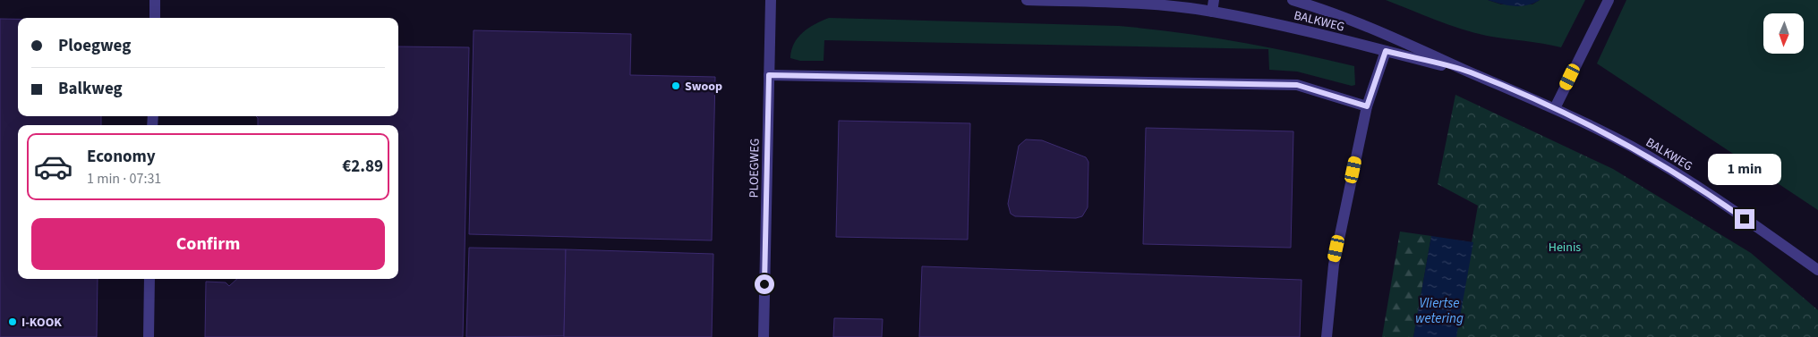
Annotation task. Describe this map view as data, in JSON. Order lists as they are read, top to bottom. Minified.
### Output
{"streets":{"street":["BALKWEG","PLOEGWEG"]},"water":["Vliertse wetering"],"parks":["Heinis"],"places":["Swoop","I-KOOK"],"north":"bottom","page":{"banner":["Ploegweg","Balkweg"],"list":[{"name":"Economy","note":"1 min · 07:31","value":"€2.89"}],"bubble":"1 min","buttons":"Confirm"}}
